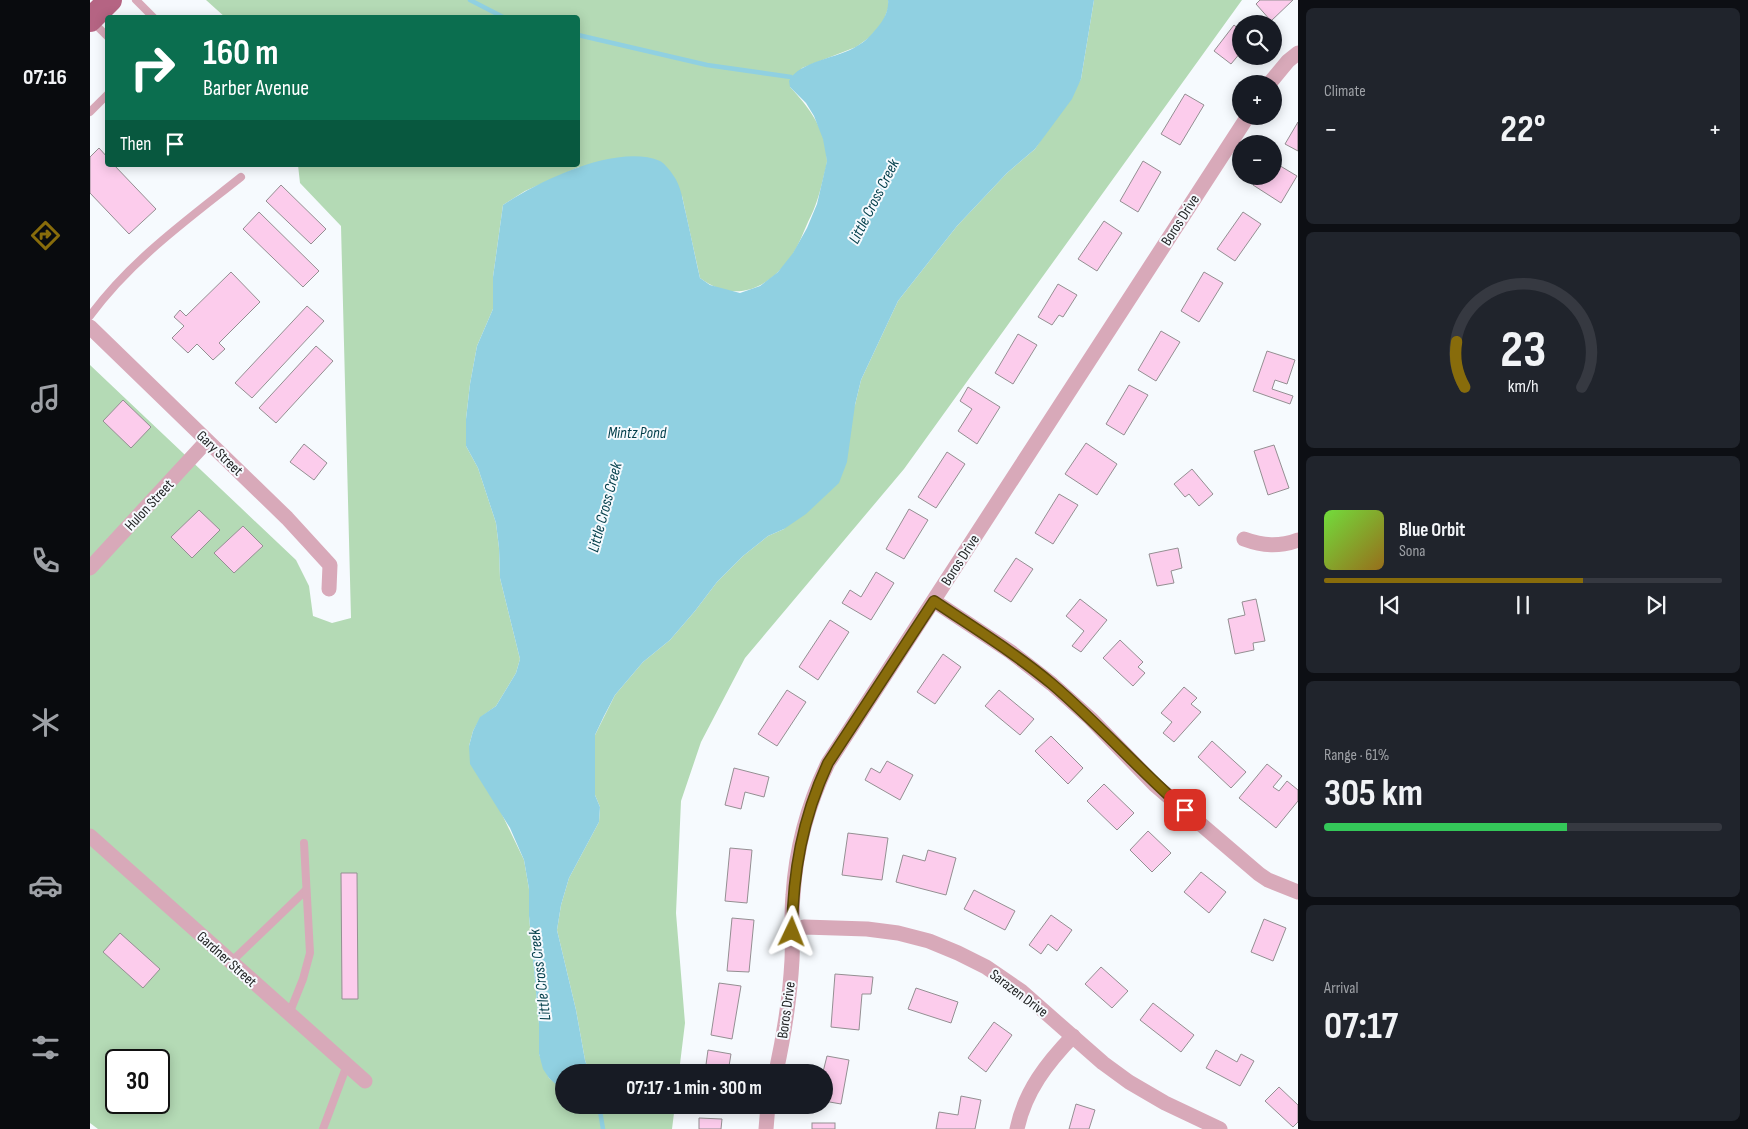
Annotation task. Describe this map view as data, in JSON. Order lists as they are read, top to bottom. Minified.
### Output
{"streets":{"street":["Boros Drive","Gary Street","Hulon Street","Gardner Street","Sarazen Drive"]},"crossings":[["Boros Drive","Sarazen Drive"],["Gary Street","Hulon Street"]],"water":["Little Cross Creek","Mintz Pond"],"page":{"tabs":"07:16","tile":["Climate",["Range · 61%","305 km"],["Arrival","07:17"]],"map_buttons":["+","−"],"turn":["160 m","Barber Avenue"],"heat":["−","22°","+"],"then":"Then","song":["Blue Orbit","Sona"],"limit":"30","trip":"07:17 · 1 min · 300 m","gauge":["23","km/h"]}}
